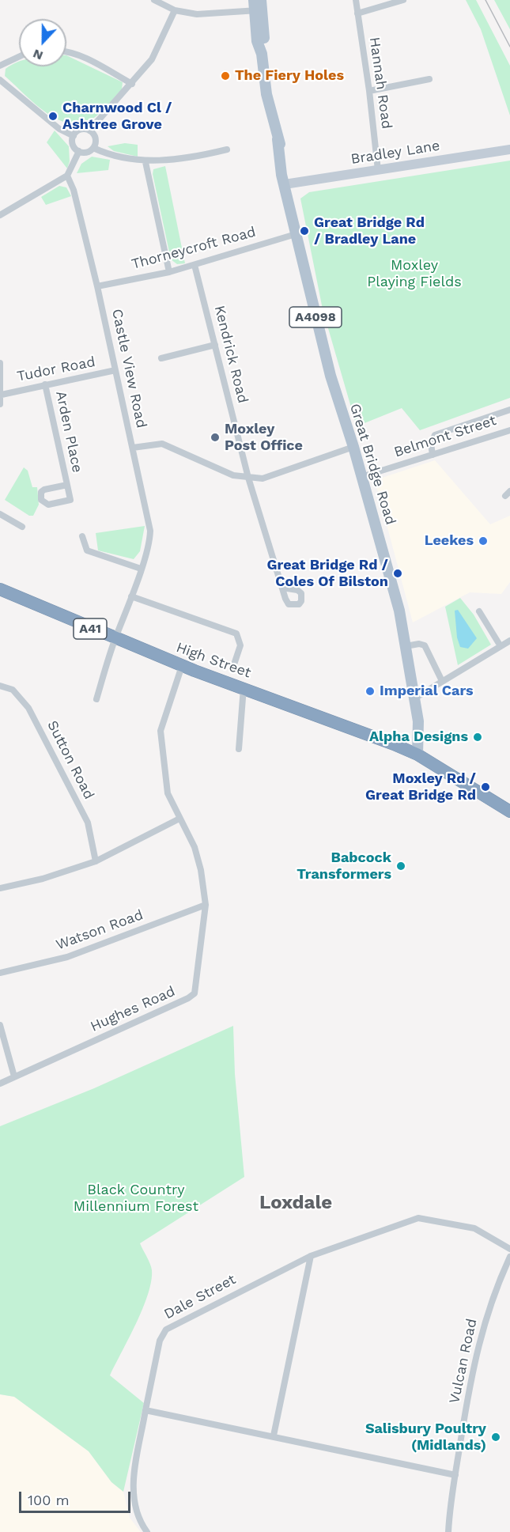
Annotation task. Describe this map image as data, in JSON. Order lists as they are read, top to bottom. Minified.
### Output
{"streets":{"highway":["A41","High Street"],"main road":["A4098","Great Bridge Road"],"street":["Hannah Road","Bradley Lane","Thorneycroft Road","Kendrick Road","Castle View Road","Tudor Road","Arden Place","Belmont Street","Sutton Road","Watson Road","Hughes Road","Dale Street","Vulcan Road"]},"crossings":[["Hannah Road","Bradley Lane"],["Bradley Lane","Great Bridge Road"],["Thorneycroft Road","Kendrick Road"],["Thorneycroft Road","Castle View Road"],["Thorneycroft Road","Great Bridge Road"],["Castle View Road","Tudor Road"],["Castle View Road","High Street"],["Tudor Road","Arden Place"],["Belmont Street","Great Bridge Road"],["Great Bridge Road","A41"],["Great Bridge Road","High Street"],["A41","High Street"],["Watson Road","Hughes Road"]],"districts":["Loxdale"],"parks":["Moxley Playing Fields","Black Country Millennium Forest"],"places":["The Fiery Holes","Charnwood Cl / Ashtree Grove","Great Bridge Rd / Bradley Lane","Moxley Post Office","Leekes","Great Bridge Rd / Coles Of Bilston","Imperial Cars","Alpha Designs","Moxley Rd / Great Bridge Rd","Babcock Transformers","Salisbury Poultry (Midlands)"],"scale_bar":"100 m","north":"bottom"}
